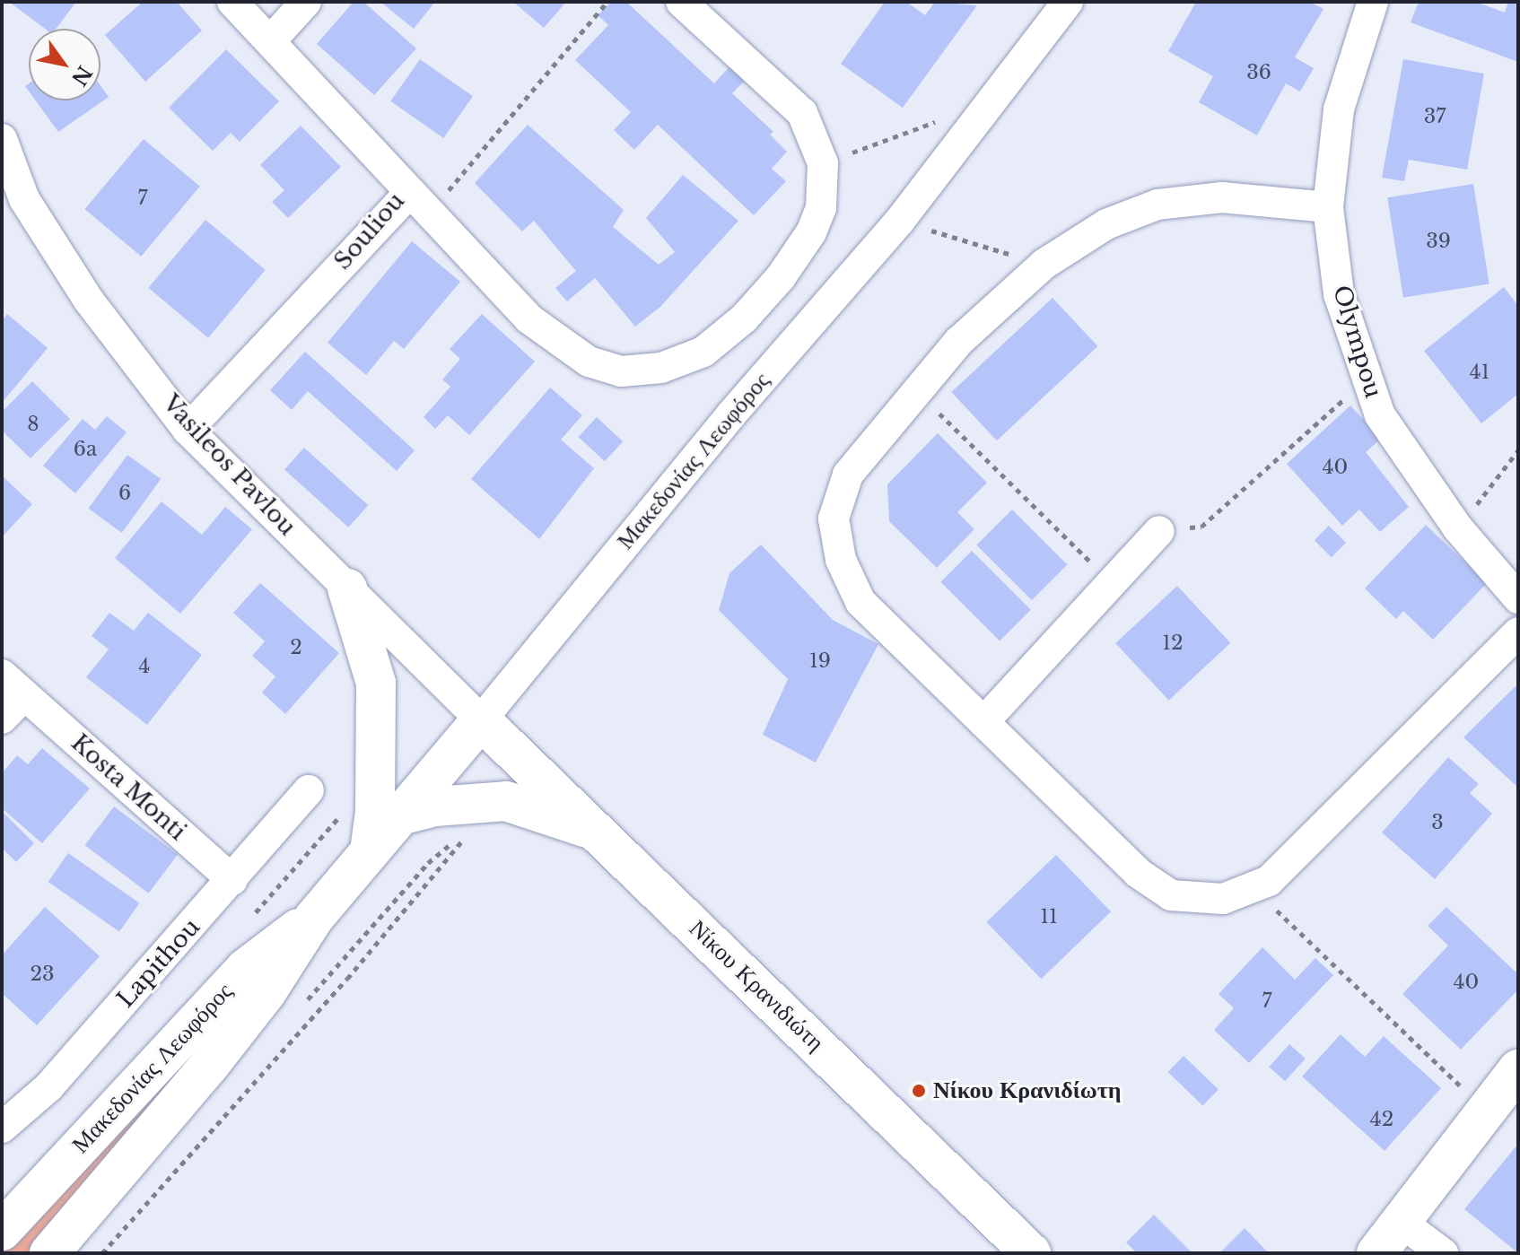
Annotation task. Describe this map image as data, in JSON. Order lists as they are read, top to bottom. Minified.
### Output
{"streets":{"main road":["Μακεδονίας Λεωφόρος","Νίκου Κρανιδιώτη"],"street":["Souliou","Olympou","Vasileos Pavlou","Kosta Monti","Lapithou"]},"crossings":[["Souliou","Vasileos Pavlou"],["Μακεδονίας Λεωφόρος","Vasileos Pavlou"],["Μακεδονίας Λεωφόρος","Νίκου Κρανιδιώτη"],["Vasileos Pavlou","Νίκου Κρανιδιώτη"],["Kosta Monti","Lapithou"]],"places":["Νίκου Κρανιδίωτη"],"house_numbers":["36","37","7","39","41","8","6a","40","6","12","2","19","4","3","11","23","40","7","42"],"north":"bottom right"}
